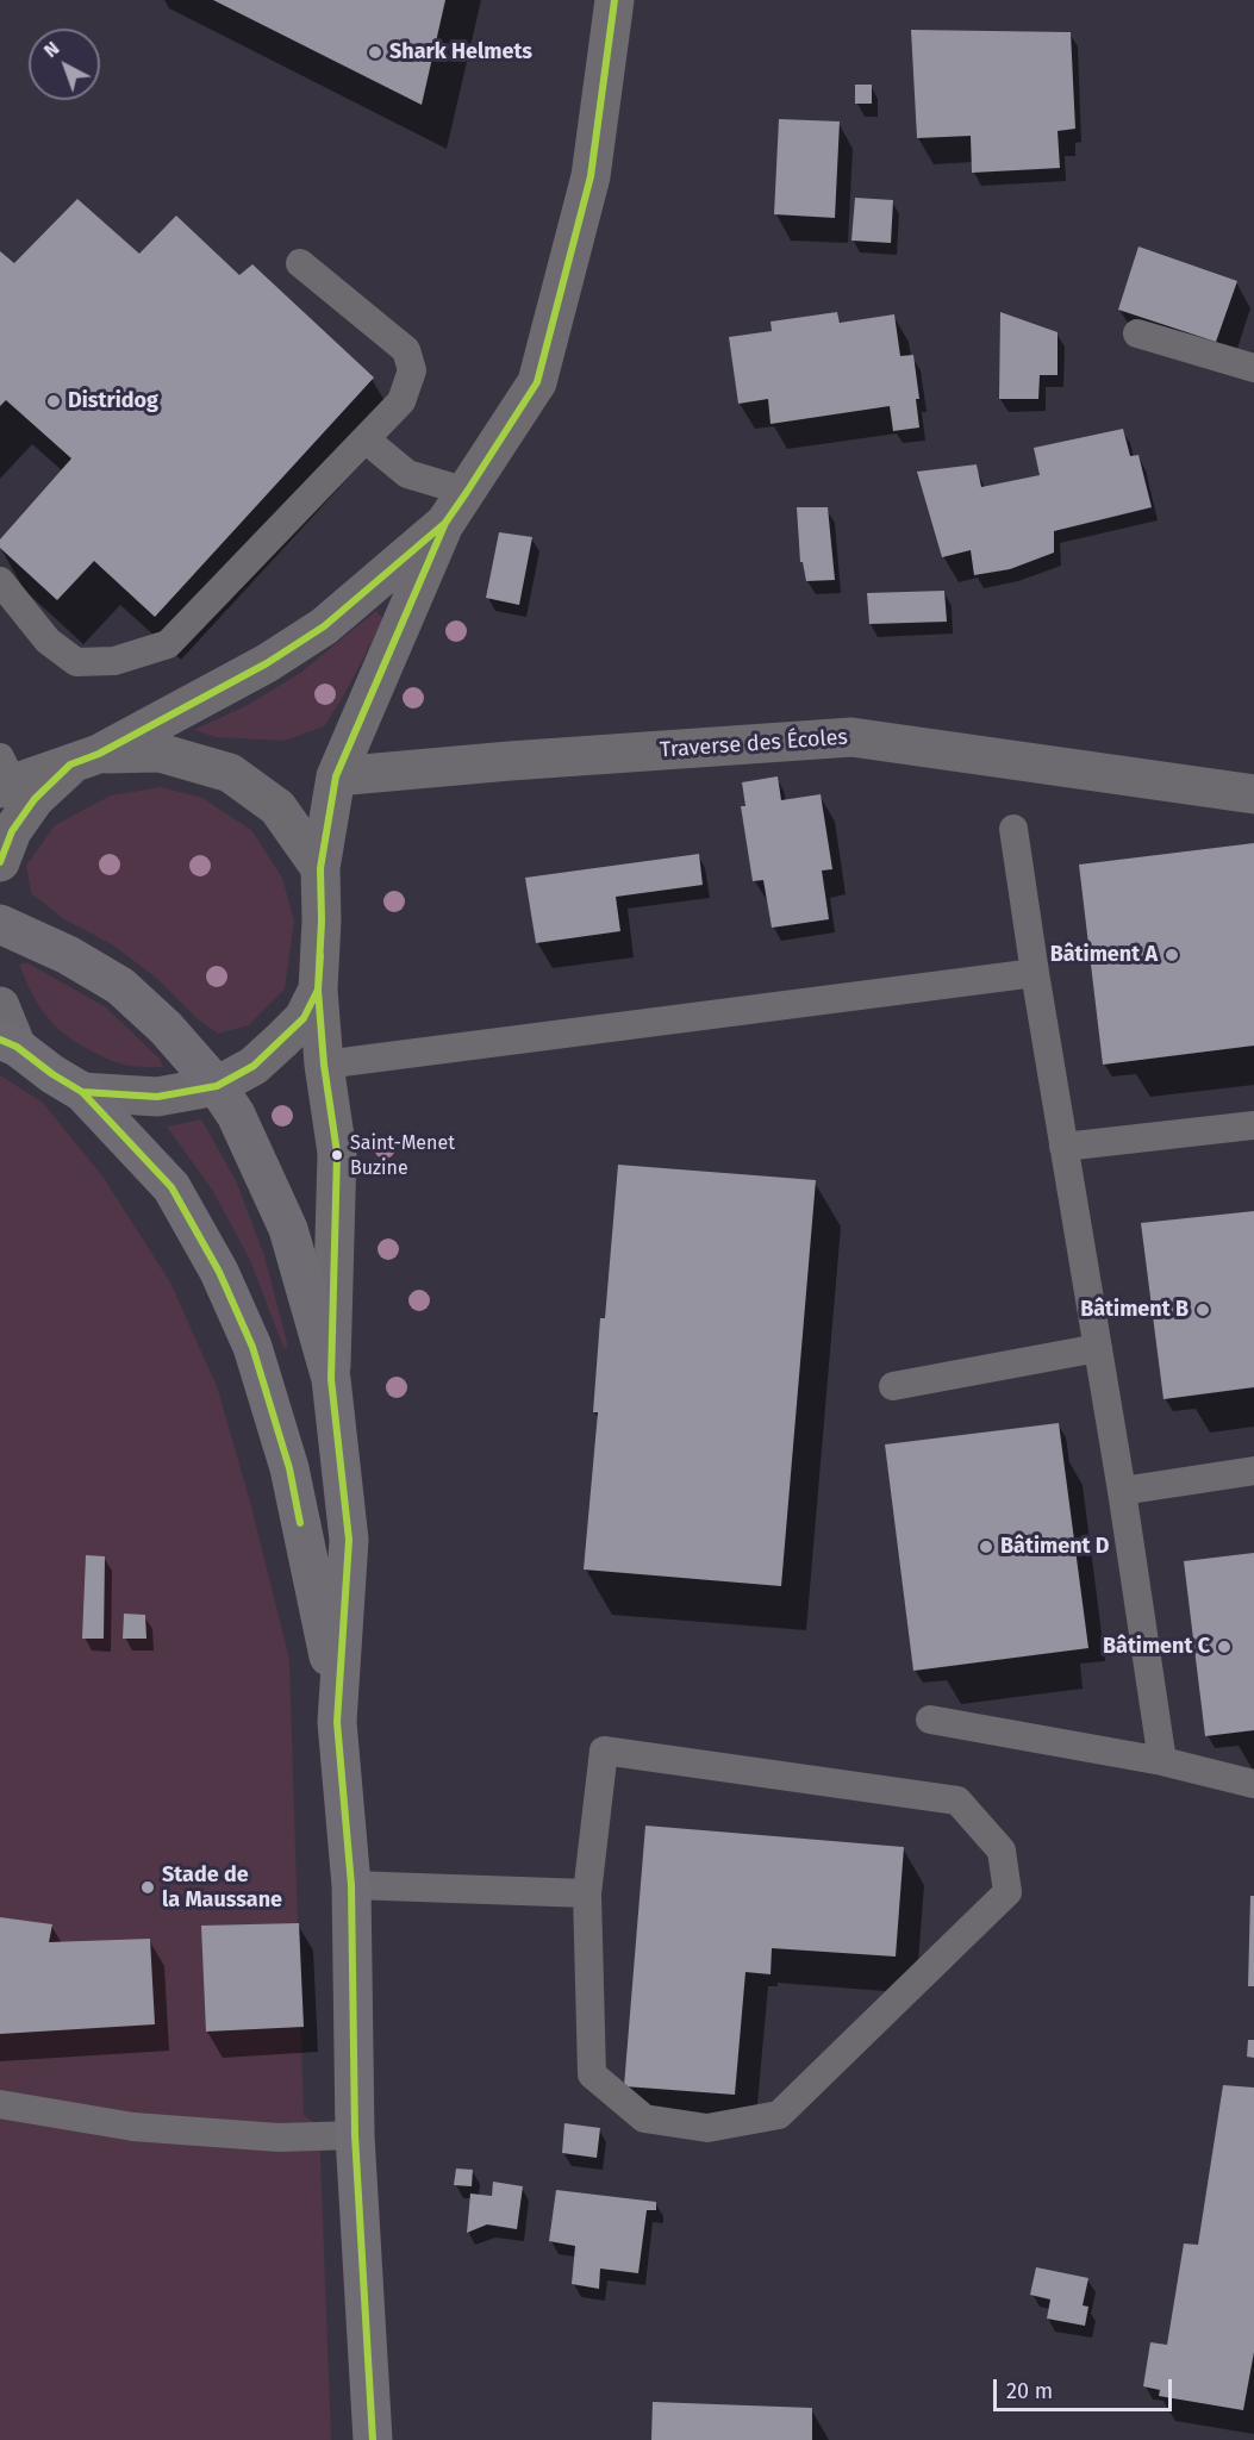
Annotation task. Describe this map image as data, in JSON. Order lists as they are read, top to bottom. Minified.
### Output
{"streets":{"street":["Traverse des Écoles"]},"places":["Shark Helmets","Distridog","Bâtiment A","Saint-Menet Buzine","Bâtiment B","Bâtiment D","Bâtiment C","Stade de la Maussane"],"scale_bar":"20 m","north":"top left"}
